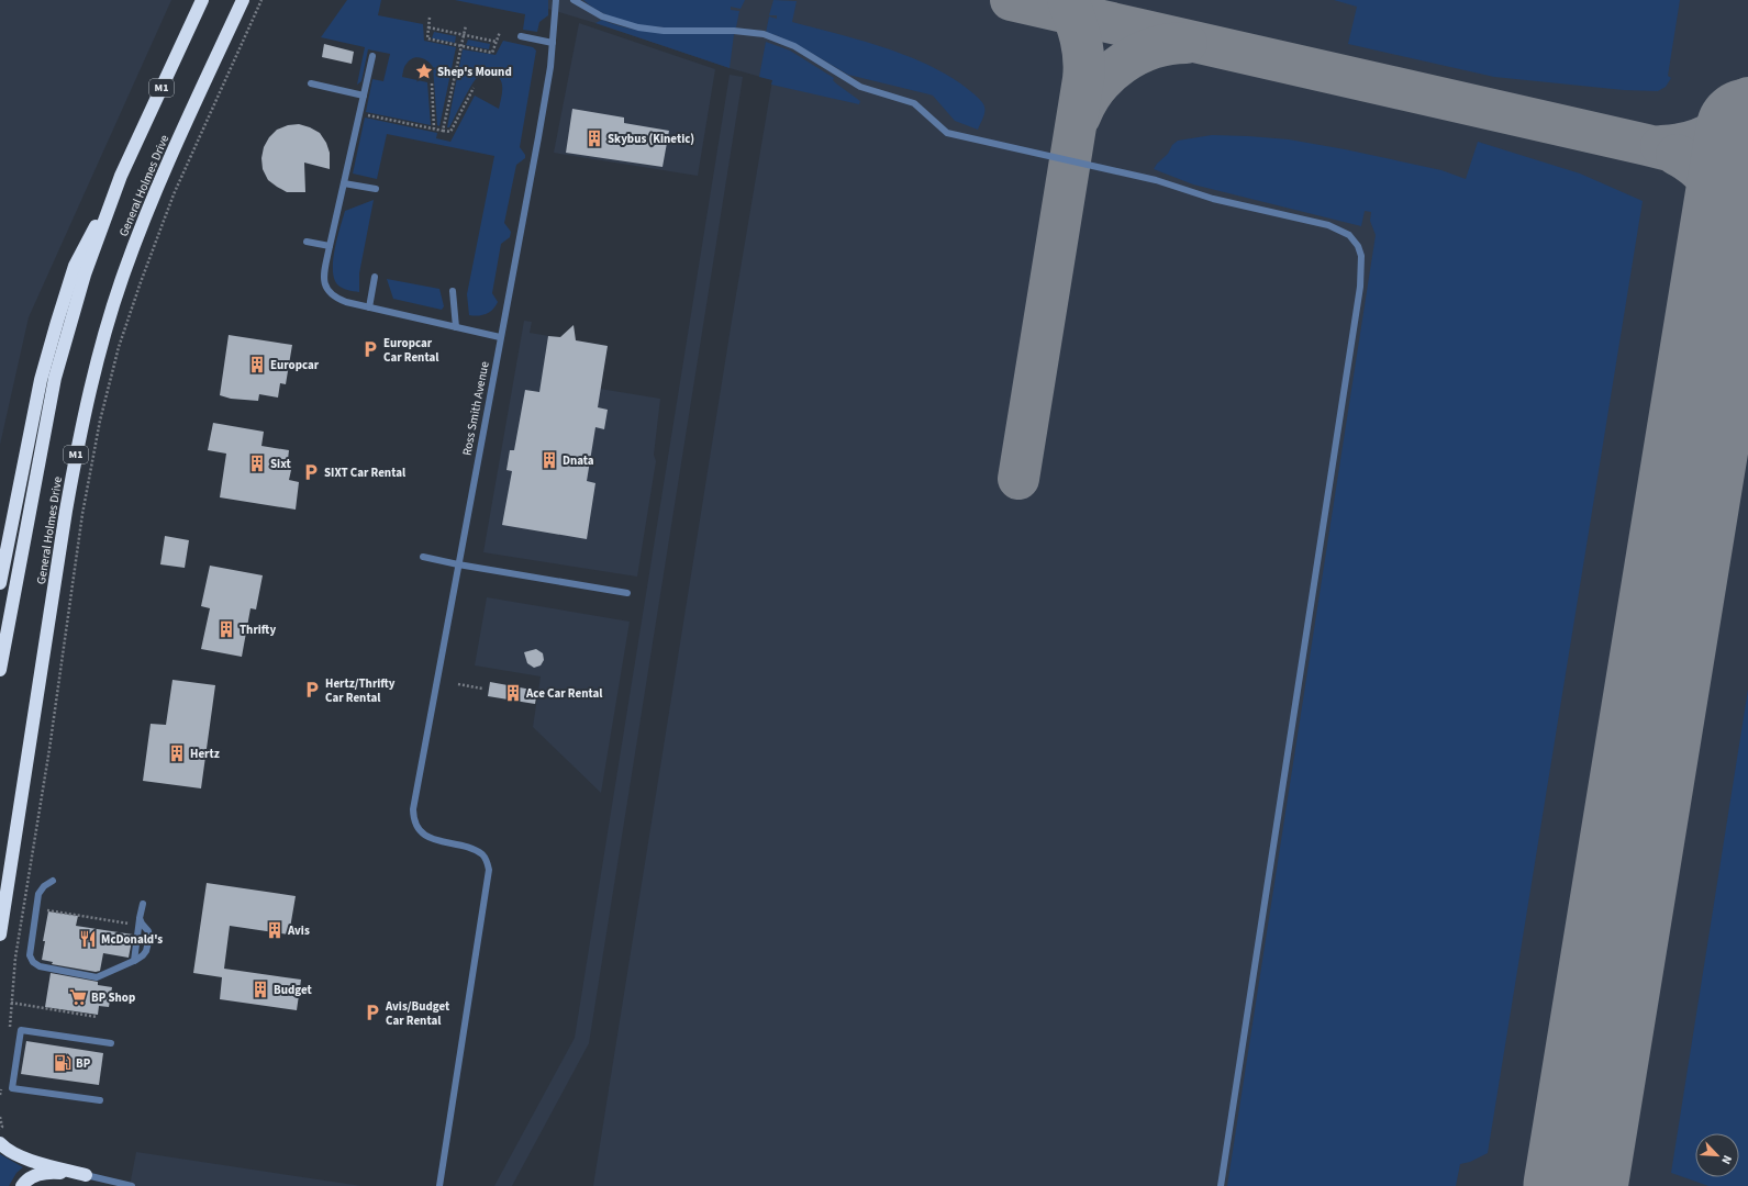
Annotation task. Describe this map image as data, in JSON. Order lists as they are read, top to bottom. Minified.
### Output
{"streets":{"highway":["M1","General Holmes Drive"],"lane":["Ross Smith Avenue"]},"places":{"place":["Shep's Mound"],"building":["Skybus (Kinetic)","Europcar","Dnata","Sixt","Thrifty","Ace Car Rental","Hertz","Avis","Budget"],"parking":["Europcar Car Rental","SIXT Car Rental","Hertz/Thrifty Car Rental","Avis/Budget Car Rental"],"restaurant":["McDonald's"],"supermarket":["BP Shop"],"fuel station":["BP"]},"north":"bottom right"}
